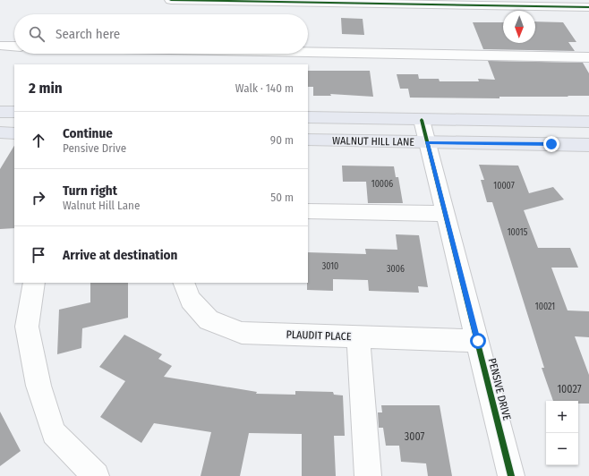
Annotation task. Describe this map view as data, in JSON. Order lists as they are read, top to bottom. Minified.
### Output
{"streets":{"main road":["WALNUT HILL LANE"],"street":["PLAUDIT PLACE","PENSIVE DRIVE"]},"crossings":[["WALNUT HILL LANE","PENSIVE DRIVE"],["PLAUDIT PLACE","PENSIVE DRIVE"]],"house_numbers":["10006","10007","10015","3010","3006","10021","10027","3007"],"north":"bottom","page":{"search":"Search here","heading":["2 min","Walk · 140 m"],"list":[["Continue","Pensive Drive","90 m"],["Turn right","Walnut Hill Lane","50 m"],"Arrive at destination"],"map_buttons":["+","−"]}}
